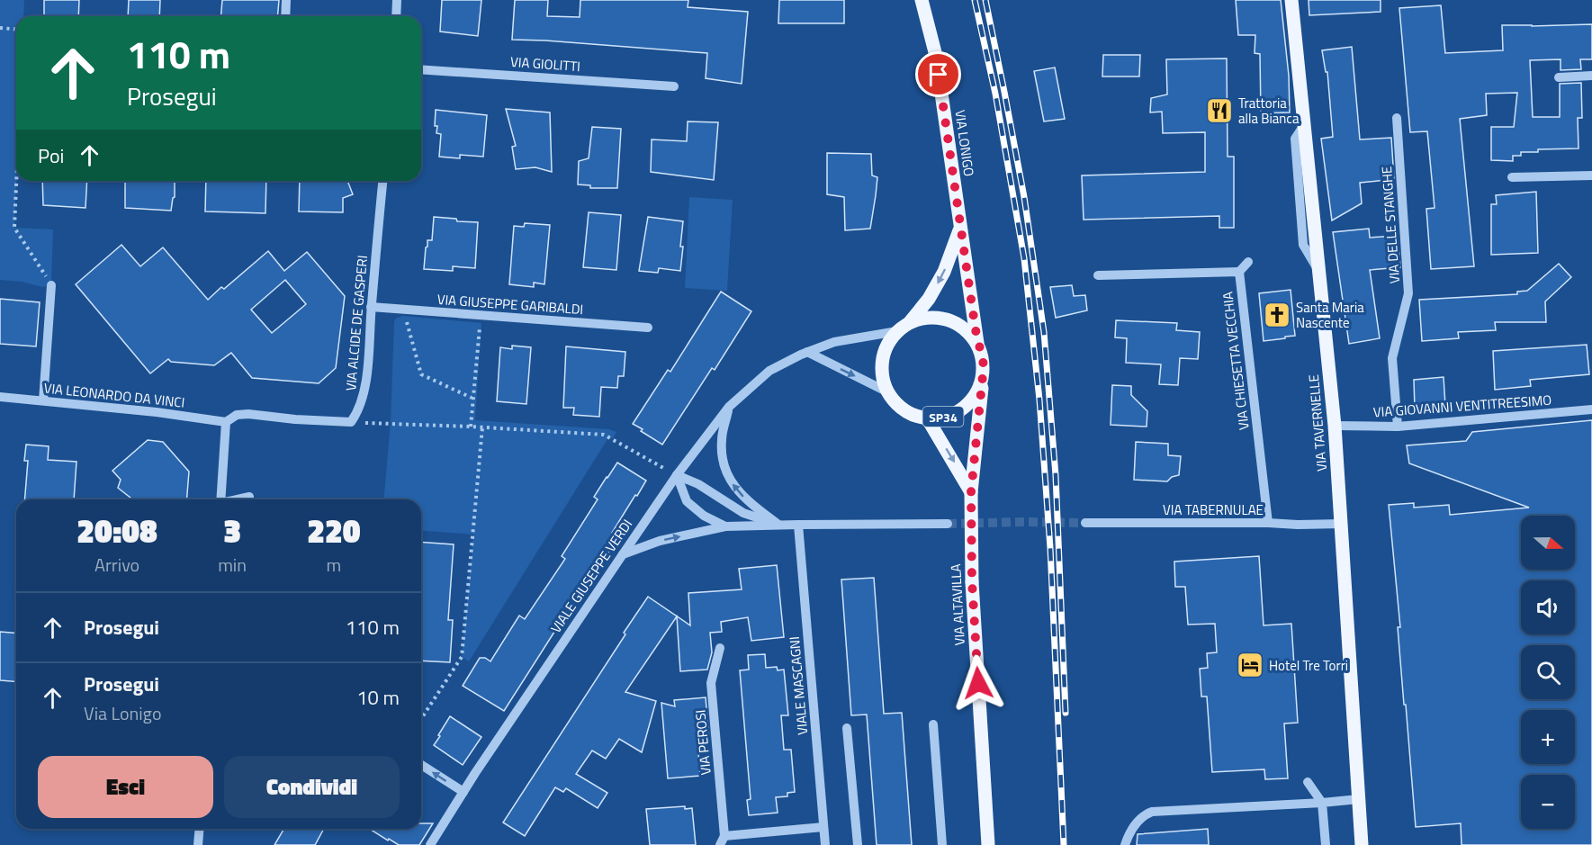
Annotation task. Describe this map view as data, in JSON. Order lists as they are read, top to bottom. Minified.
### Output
{"streets":{"main road":["VIA LONIGO","SP34","VIA TAVERNELLE","VIA ALTAVILLA"],"street":["VIA GIOLITTI","VIA DELLE STANGHE","VIA GIUSEPPE GARIBALDI","VIA ALCIDE DE GASPERI","VIA CHIESETTA VECCHIA","VIA LEONARDO DA VINCI","VIA GIOVANNI VENTITREESIMO","VIA TABERNULAE","VIALE GIUSEPPE VERDI","VIALE MASCAGNI","VIA PEROSI"]},"crossings":[["VIA LONIGO","SP34"],["VIA LONIGO","VIALE GIUSEPPE VERDI"],["VIA LONIGO","VIA ALTAVILLA"],["VIA DELLE STANGHE","VIA GIOVANNI VENTITREESIMO"],["VIA GIUSEPPE GARIBALDI","VIA ALCIDE DE GASPERI"],["VIA CHIESETTA VECCHIA","VIA TABERNULAE"],["VIA GIOVANNI VENTITREESIMO","VIA TAVERNELLE"],["SP34","VIALE GIUSEPPE VERDI"],["SP34","VIA ALTAVILLA"],["VIA TAVERNELLE","VIA TABERNULAE"],["VIALE GIUSEPPE VERDI","VIA ALTAVILLA"]],"places":{"restaurant":["Trattoria alla Bianca"],"church":["Santa Maria Nascente"],"hotel":["Hotel Tre Torri"]},"north":"right","page":{"turn":["110 m","Prosegui"],"then":"Poi","eta":["20:08","Arrivo","3","min","220","m"],"map_buttons":["+","−"],"list":[{"name":"Prosegui","value":"110 m"},{"name":"Prosegui","note":"Via Lonigo","value":"10 m"}],"buttons":["Esci","Condividi"]}}
